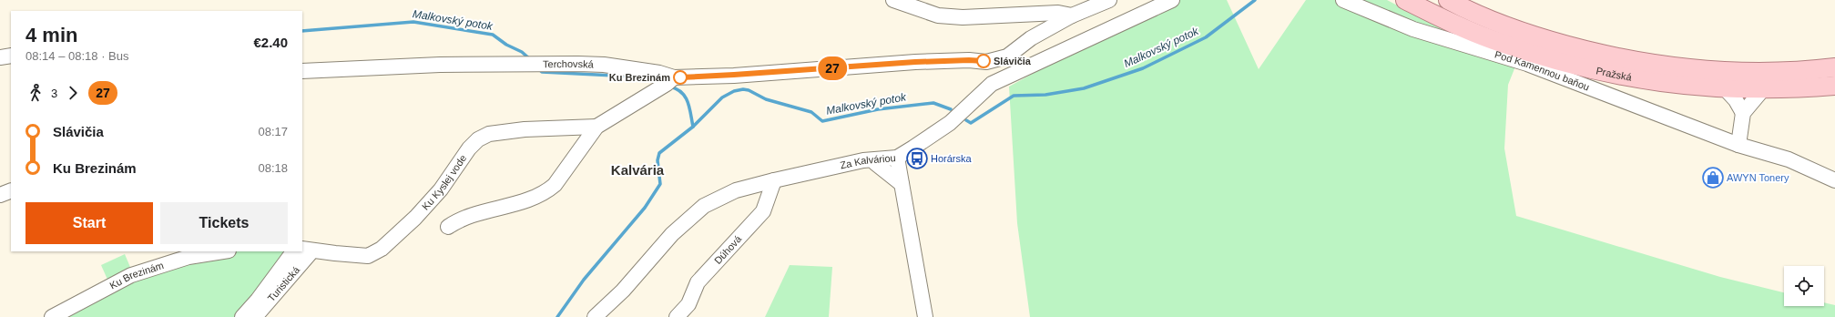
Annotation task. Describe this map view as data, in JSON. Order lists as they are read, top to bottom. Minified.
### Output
{"streets":{"main road":["Pražská"],"street":["Terchovská","Pod Kamennou baňou","Za Kalváriou","Ku Kyslej vode","Dúhová","Ku Brezinám","Turistická"]},"crossings":[["Terchovská","Ku Kyslej vode"],["Za Kalváriou","Dúhová"],["Ku Kyslej vode","Turistická"]],"districts":["Kalvária"],"water":["Malkovský potok"],"places":{"other":["Slávičia","Ku Brezinám"],"bus stop":["Horárska"],"shop":["AWYN Tonery"]},"lines":["bus line 27"],"page":{"on_map":"27","heading":["4 min","08:14 – 08:18 · Bus","€2.40"],"legs":["3","27"],"list":[{"name":"Slávičia","value":"08:17"},{"name":"Ku Brezinám","value":"08:18"}],"buttons":["Start","Tickets"]}}
